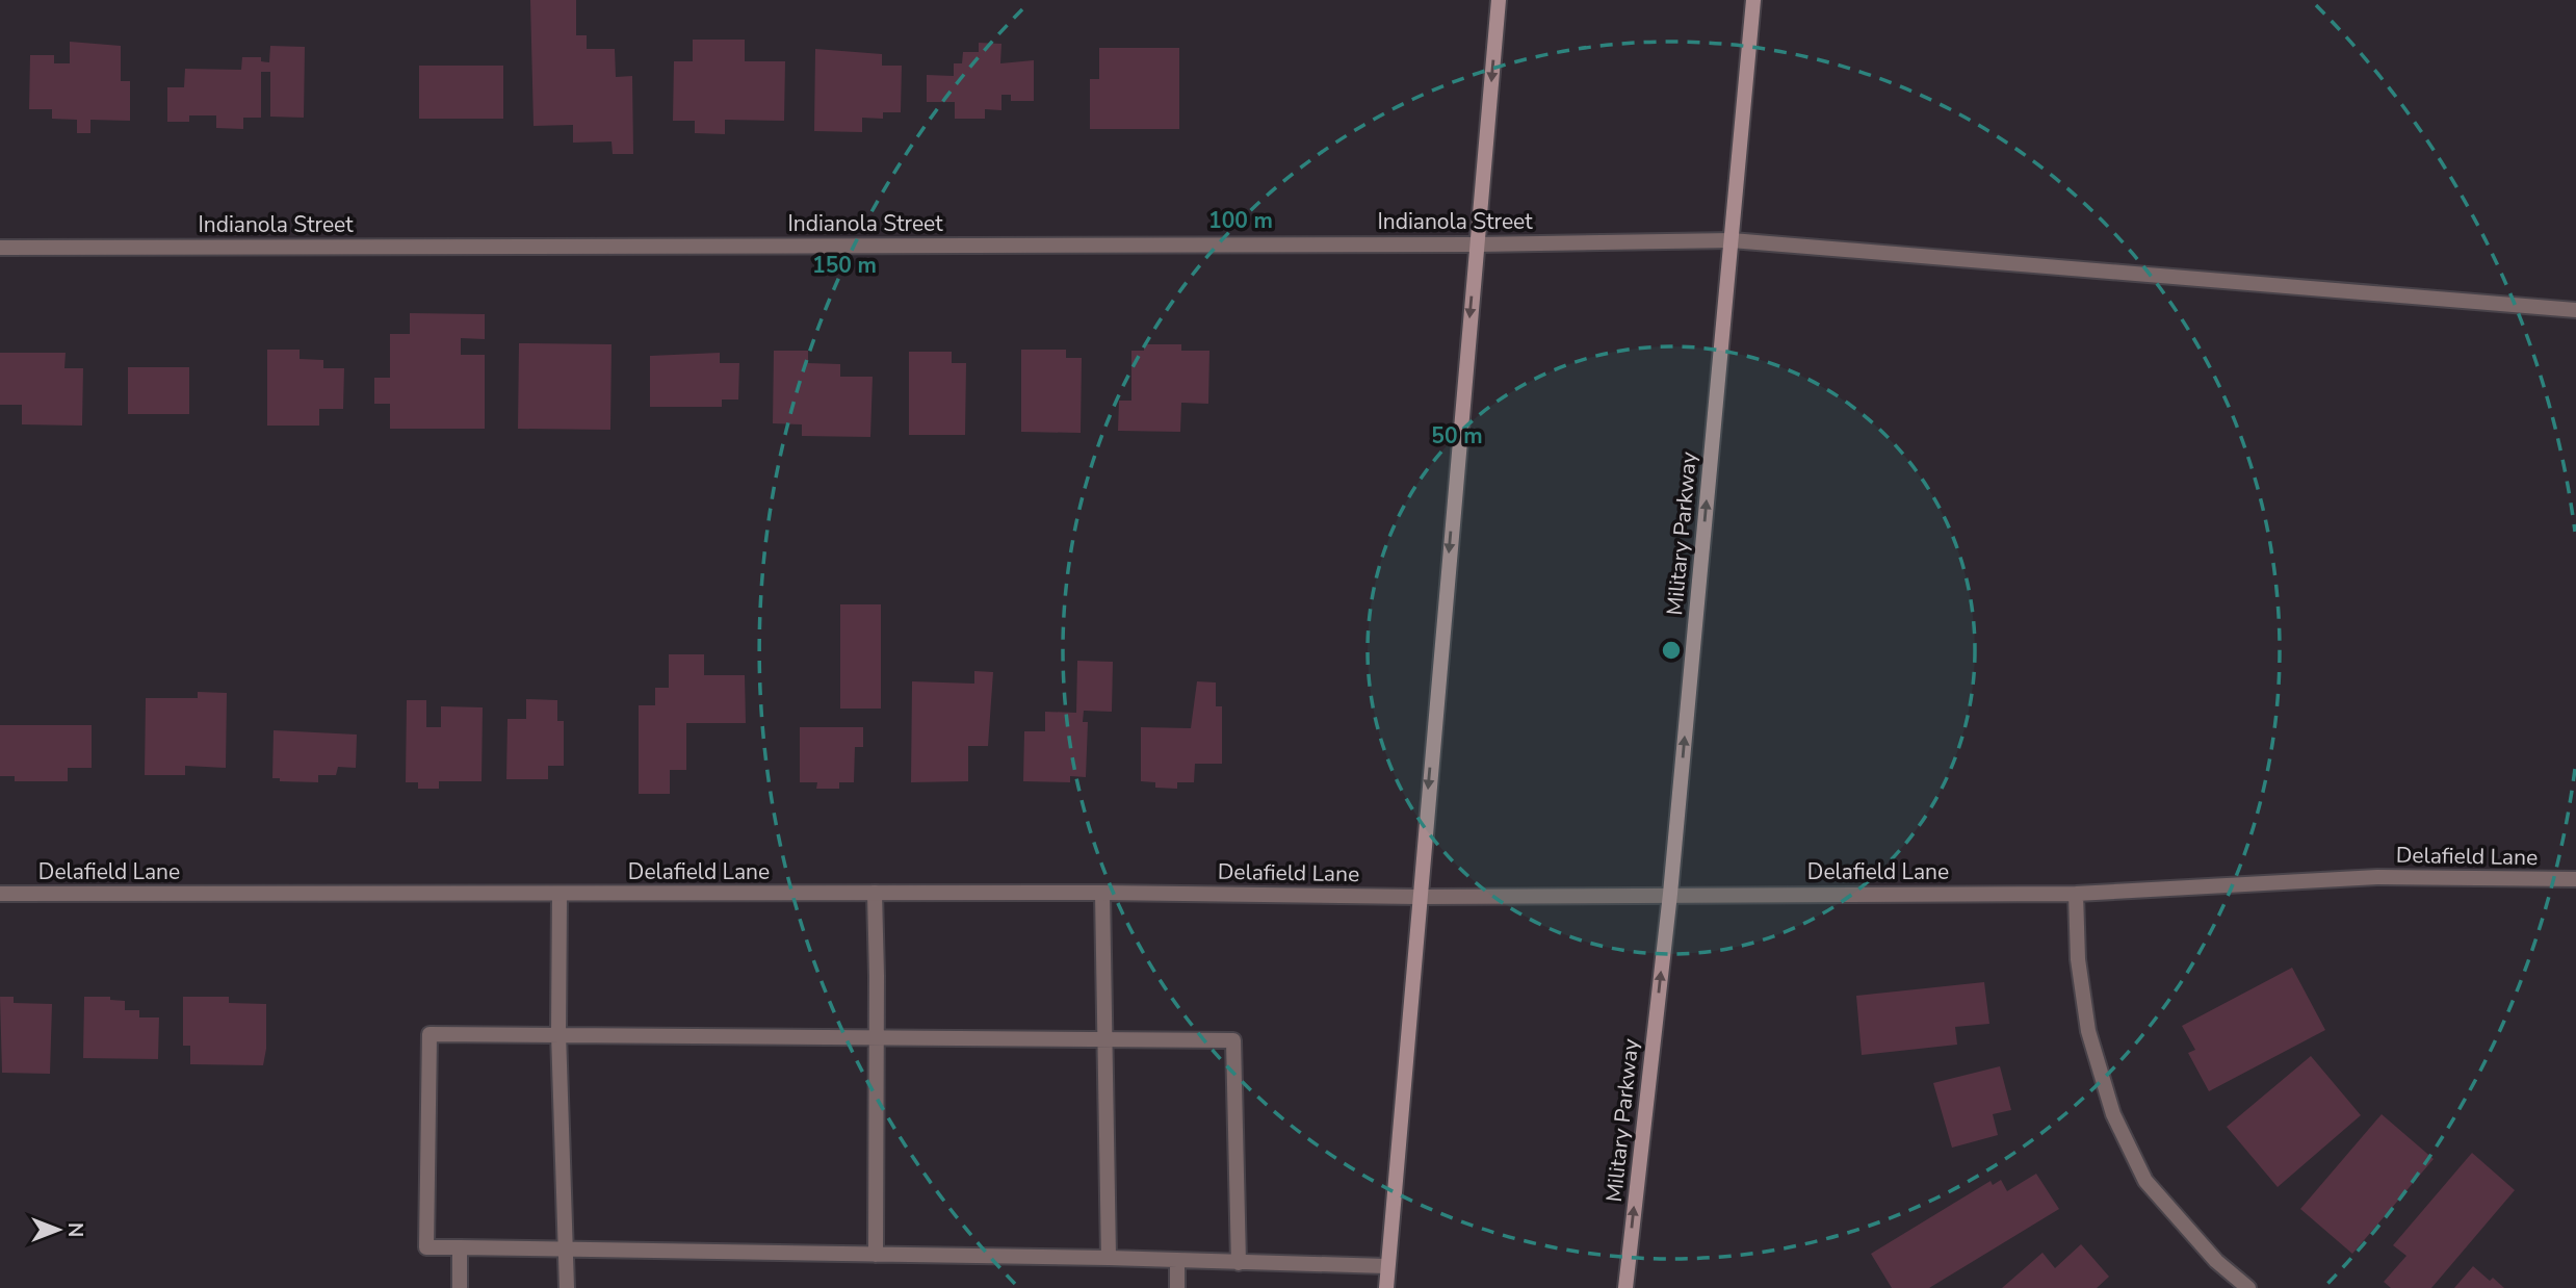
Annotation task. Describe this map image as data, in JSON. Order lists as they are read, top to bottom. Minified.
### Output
{"streets":{"main road":["Military Parkway"],"street":["Indianola Street","Delafield Lane"]},"crossings":[["Indianola Street","Military Parkway"],["Military Parkway","Delafield Lane"]],"one_way":["Military Parkway"],"north":"right","rings":["100 m","150 m","50 m"]}
